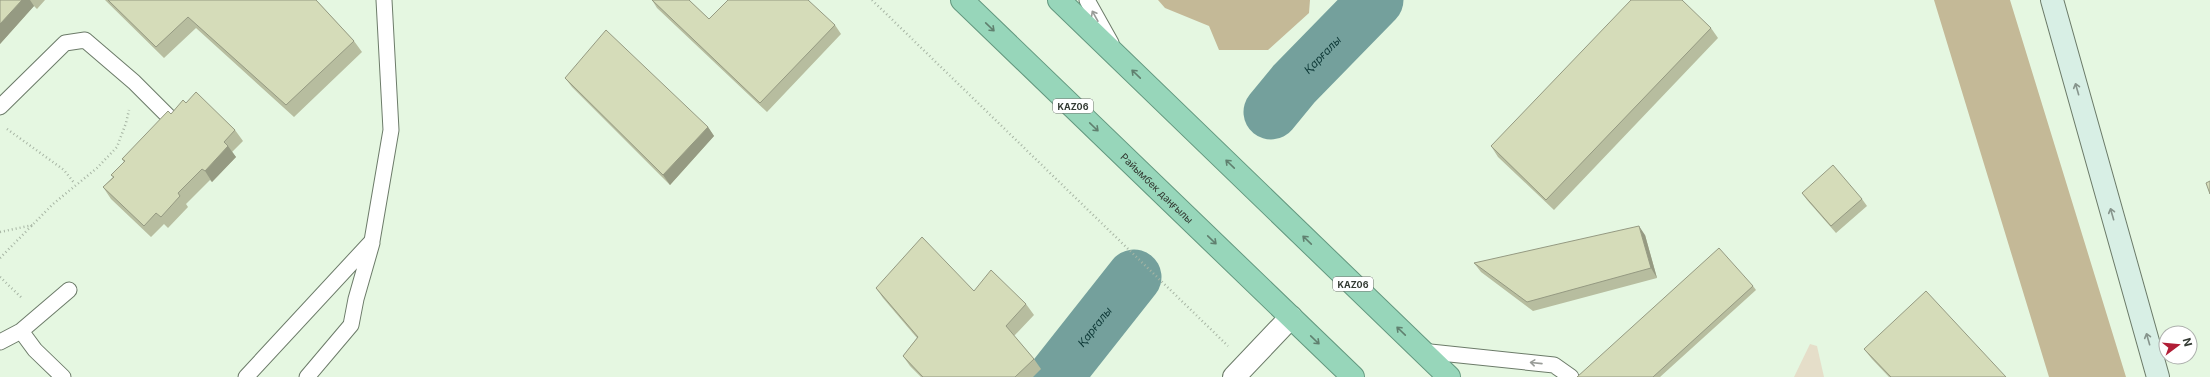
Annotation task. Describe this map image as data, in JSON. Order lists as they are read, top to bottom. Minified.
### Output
{"streets":{"highway":["KАZ06","Райымбек даңғылы"]},"water":["Қарғалы"],"north":"right"}
